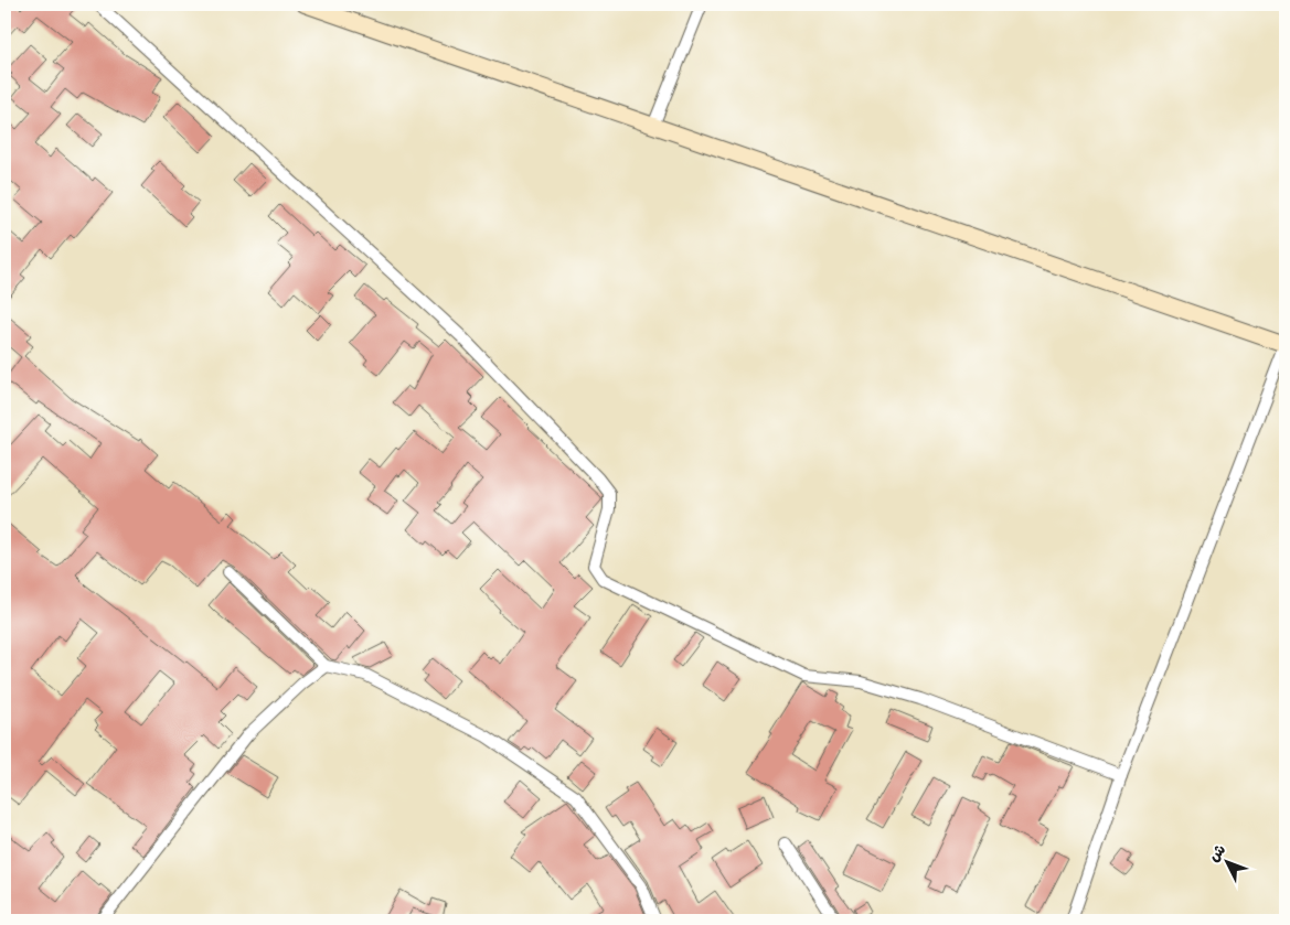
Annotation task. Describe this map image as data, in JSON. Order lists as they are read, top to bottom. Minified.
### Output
{"north":"top left"}
